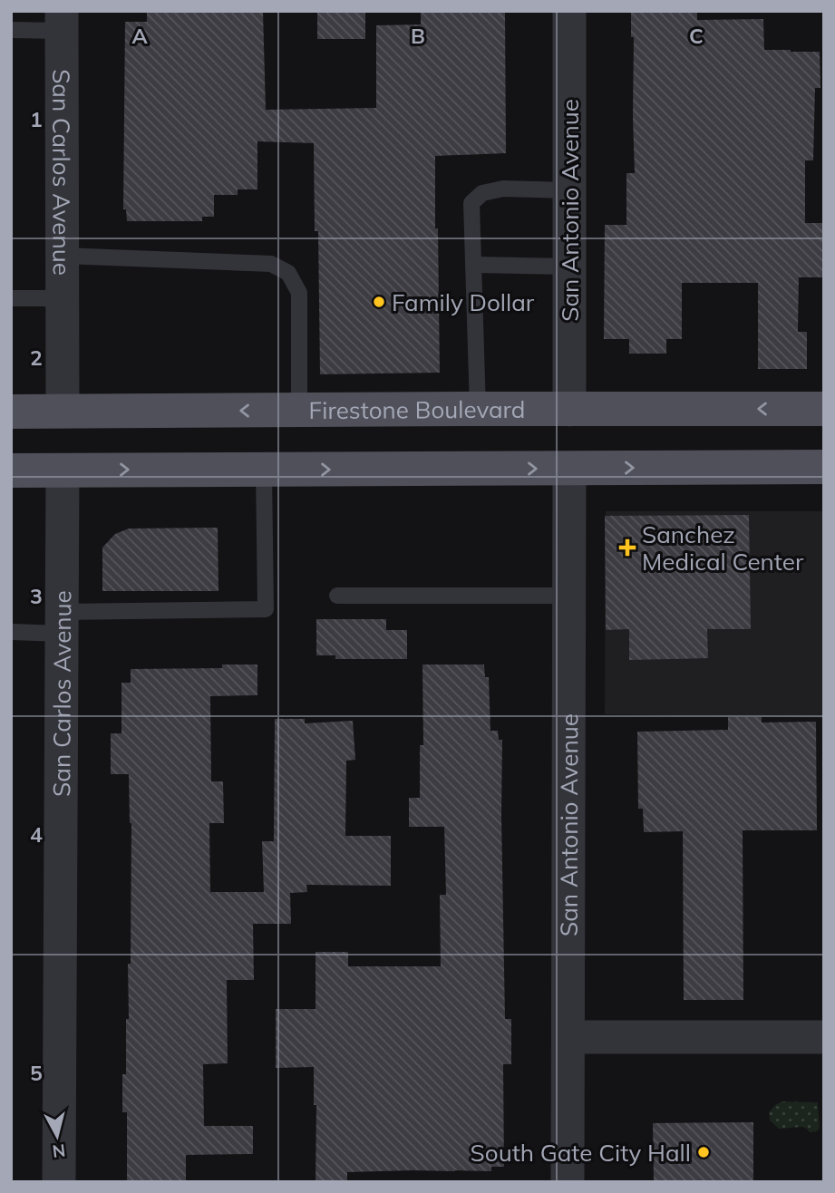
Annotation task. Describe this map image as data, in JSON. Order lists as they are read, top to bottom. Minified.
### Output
{"streets":{"main road":["Firestone Boulevard"],"street":["San Carlos Avenue","San Antonio Avenue"]},"crossings":[["San Carlos Avenue","Firestone Boulevard"],["San Antonio Avenue","Firestone Boulevard"]],"places":{"other":["Family Dollar","South Gate City Hall"],"health":["Sanchez Medical Center"]},"north":"bottom","grid":{"columns":["A","B","C"],"rows":["1","2","3","4","5"]}}
